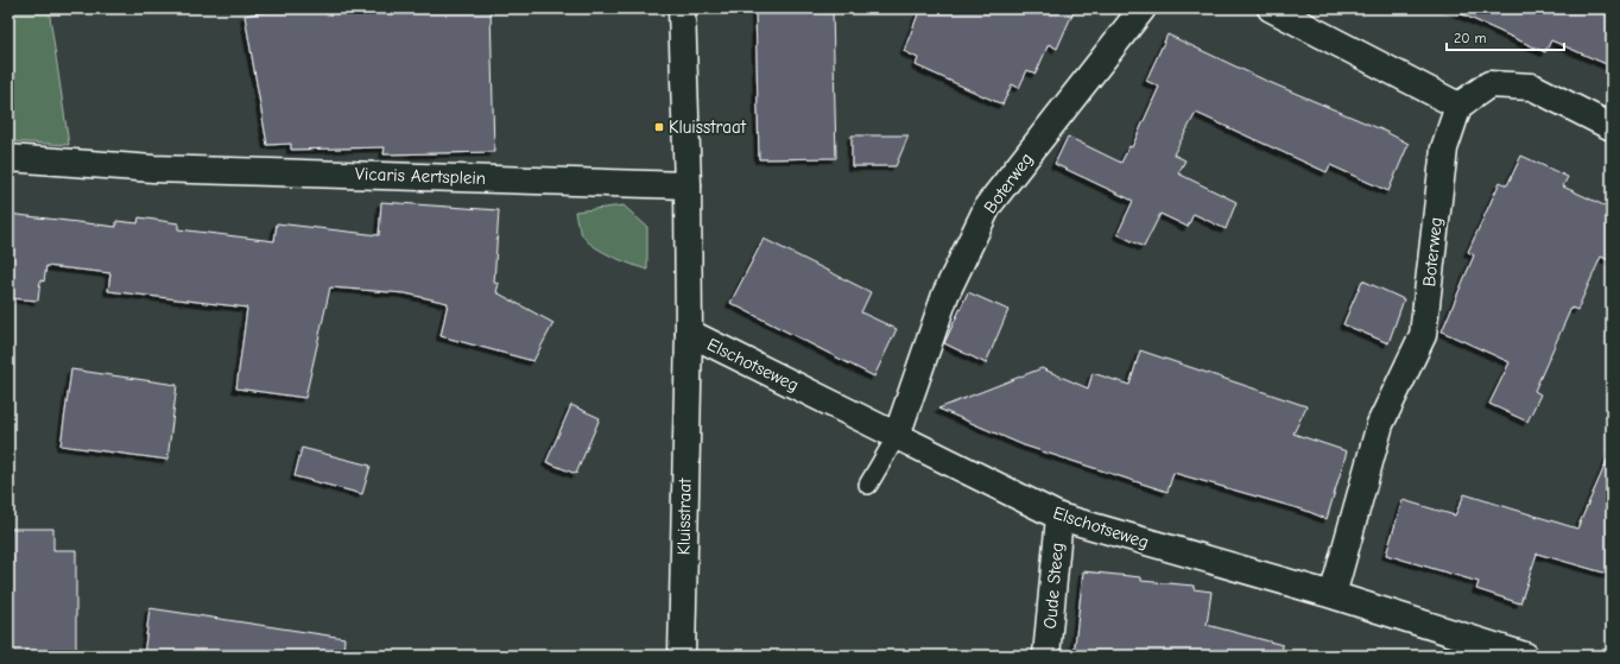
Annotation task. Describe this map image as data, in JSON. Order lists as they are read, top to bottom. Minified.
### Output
{"streets":{"street":["Vicaris Aertsplein","Boterweg","Elschotseweg","Kluisstraat","Oude Steeg"]},"crossings":[["Vicaris Aertsplein","Kluisstraat"],["Boterweg","Elschotseweg"],["Elschotseweg","Kluisstraat"],["Elschotseweg","Oude Steeg"]],"places":{"transit":["Kluisstraat"]},"scale_bar":"20 m"}
